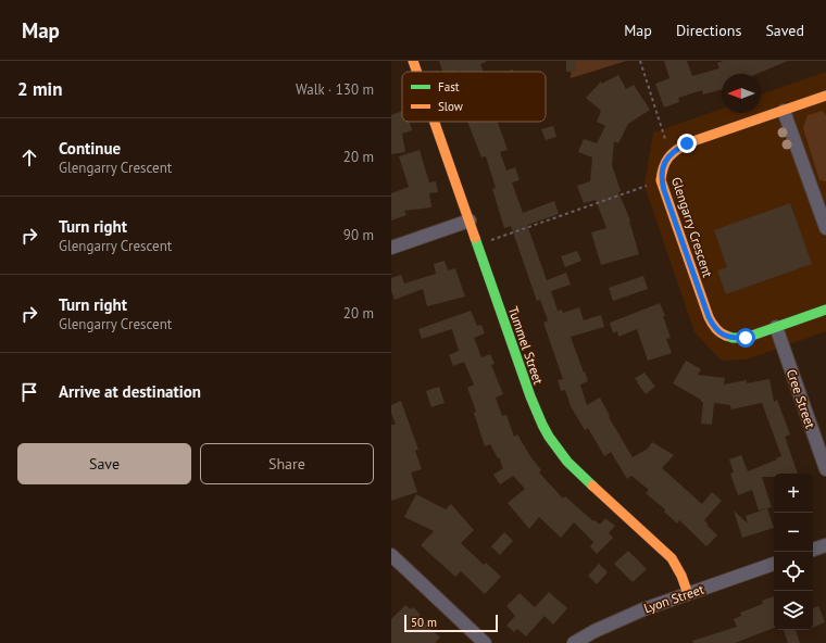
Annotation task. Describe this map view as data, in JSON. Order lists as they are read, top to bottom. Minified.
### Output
{"streets":{"street":["Glengarry Crescent","Tummel Street","Cree Street","Lyon Street"]},"crossings":[["Glengarry Crescent","Cree Street"],["Tummel Street","Lyon Street"]],"legend":["Fast","Slow"],"scale_bar":"50 m","north":"left","page":{"header":"Map","nav":["Map","Directions","Saved"],"heading":["2 min","Walk · 130 m"],"list":[["Continue","Glengarry Crescent","20 m"],["Turn right","Glengarry Crescent","90 m"],["Turn right","Glengarry Crescent","20 m"],"Arrive at destination"],"buttons":["Save","Share"],"map_buttons":["+","−"],"scale":"50 m"}}
